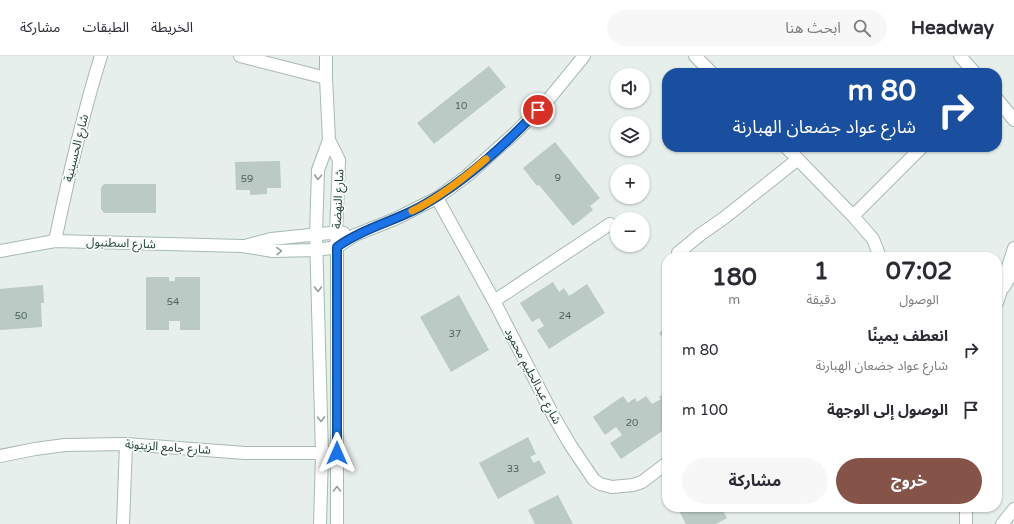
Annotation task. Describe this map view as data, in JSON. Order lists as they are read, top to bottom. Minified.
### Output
{"streets":{"street":["شارع الحسينية","شارع النهضة","شارع اسطنبول","شارع عبدالحليم محمود","شارع جامع الزيتونة"]},"crossings":[["شارع الحسينية","شارع اسطنبول"],["شارع النهضة","شارع اسطنبول"],["شارع النهضة","شارع جامع الزيتونة"]],"house_numbers":["10","9","59","54","50","24","37","20","33"],"page":{"header":"Headway","search":"ابحث هنا","nav":["الخريطة","الطبقات","مشاركة"],"map_buttons":["+","−"],"turn":["80 m","شارع عواد جضعان الهبارنة"],"eta":["07:02","الوصول","1","دقيقة","180","m"],"list":[{"name":"انعطف يمينًا","note":"شارع عواد جضعان الهبارنة","value":"80 m"},{"name":"الوصول إلى الوجهة","value":"100 m"}],"buttons":["خروج","مشاركة"]}}
